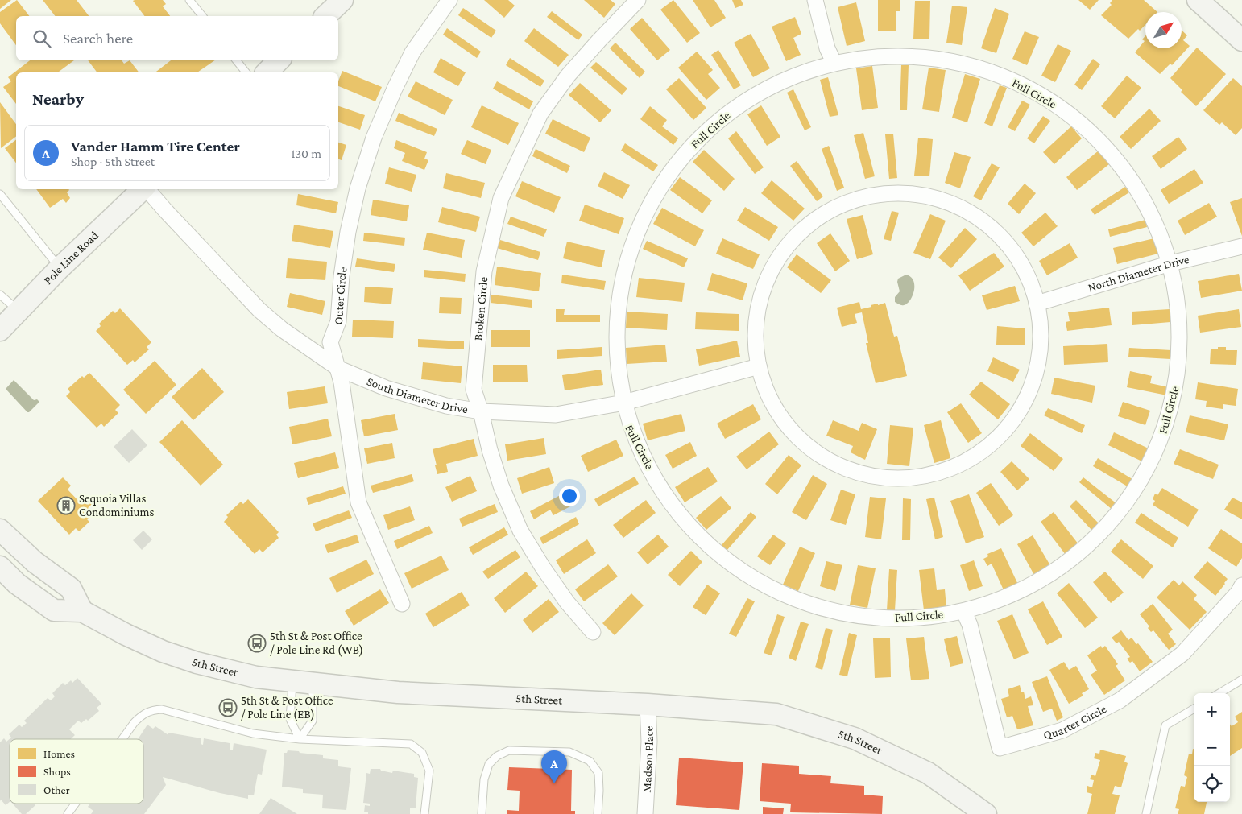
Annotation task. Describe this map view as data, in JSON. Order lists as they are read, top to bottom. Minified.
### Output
{"streets":{"main road":["Pole Line Road","5th Street"],"street":["Full Circle","North Diameter Drive","Outer Circle","Broken Circle","South Diameter Drive","Quarter Circle","Madson Place"]},"crossings":[["Full Circle","North Diameter Drive"],["Full Circle","South Diameter Drive"],["Full Circle","Quarter Circle"],["Outer Circle","South Diameter Drive"],["Broken Circle","South Diameter Drive"],["5th Street","Madson Place"]],"places":{"building":["Sequoia Villas Condominiums"],"bus stop":["5th St & Post Office / Pole Line Rd (WB)","5th St & Post Office / Pole Line (EB)"]},"legend":["Homes","Shops","Other"],"north":"top right","page":{"search":"Search here","heading":"Nearby","list":[{"mark":"A","name":"Vander Hamm Tire Center","note":"Shop · 5th Street","value":"130 m"}],"map_buttons":["+","−"],"pins":"A"}}
